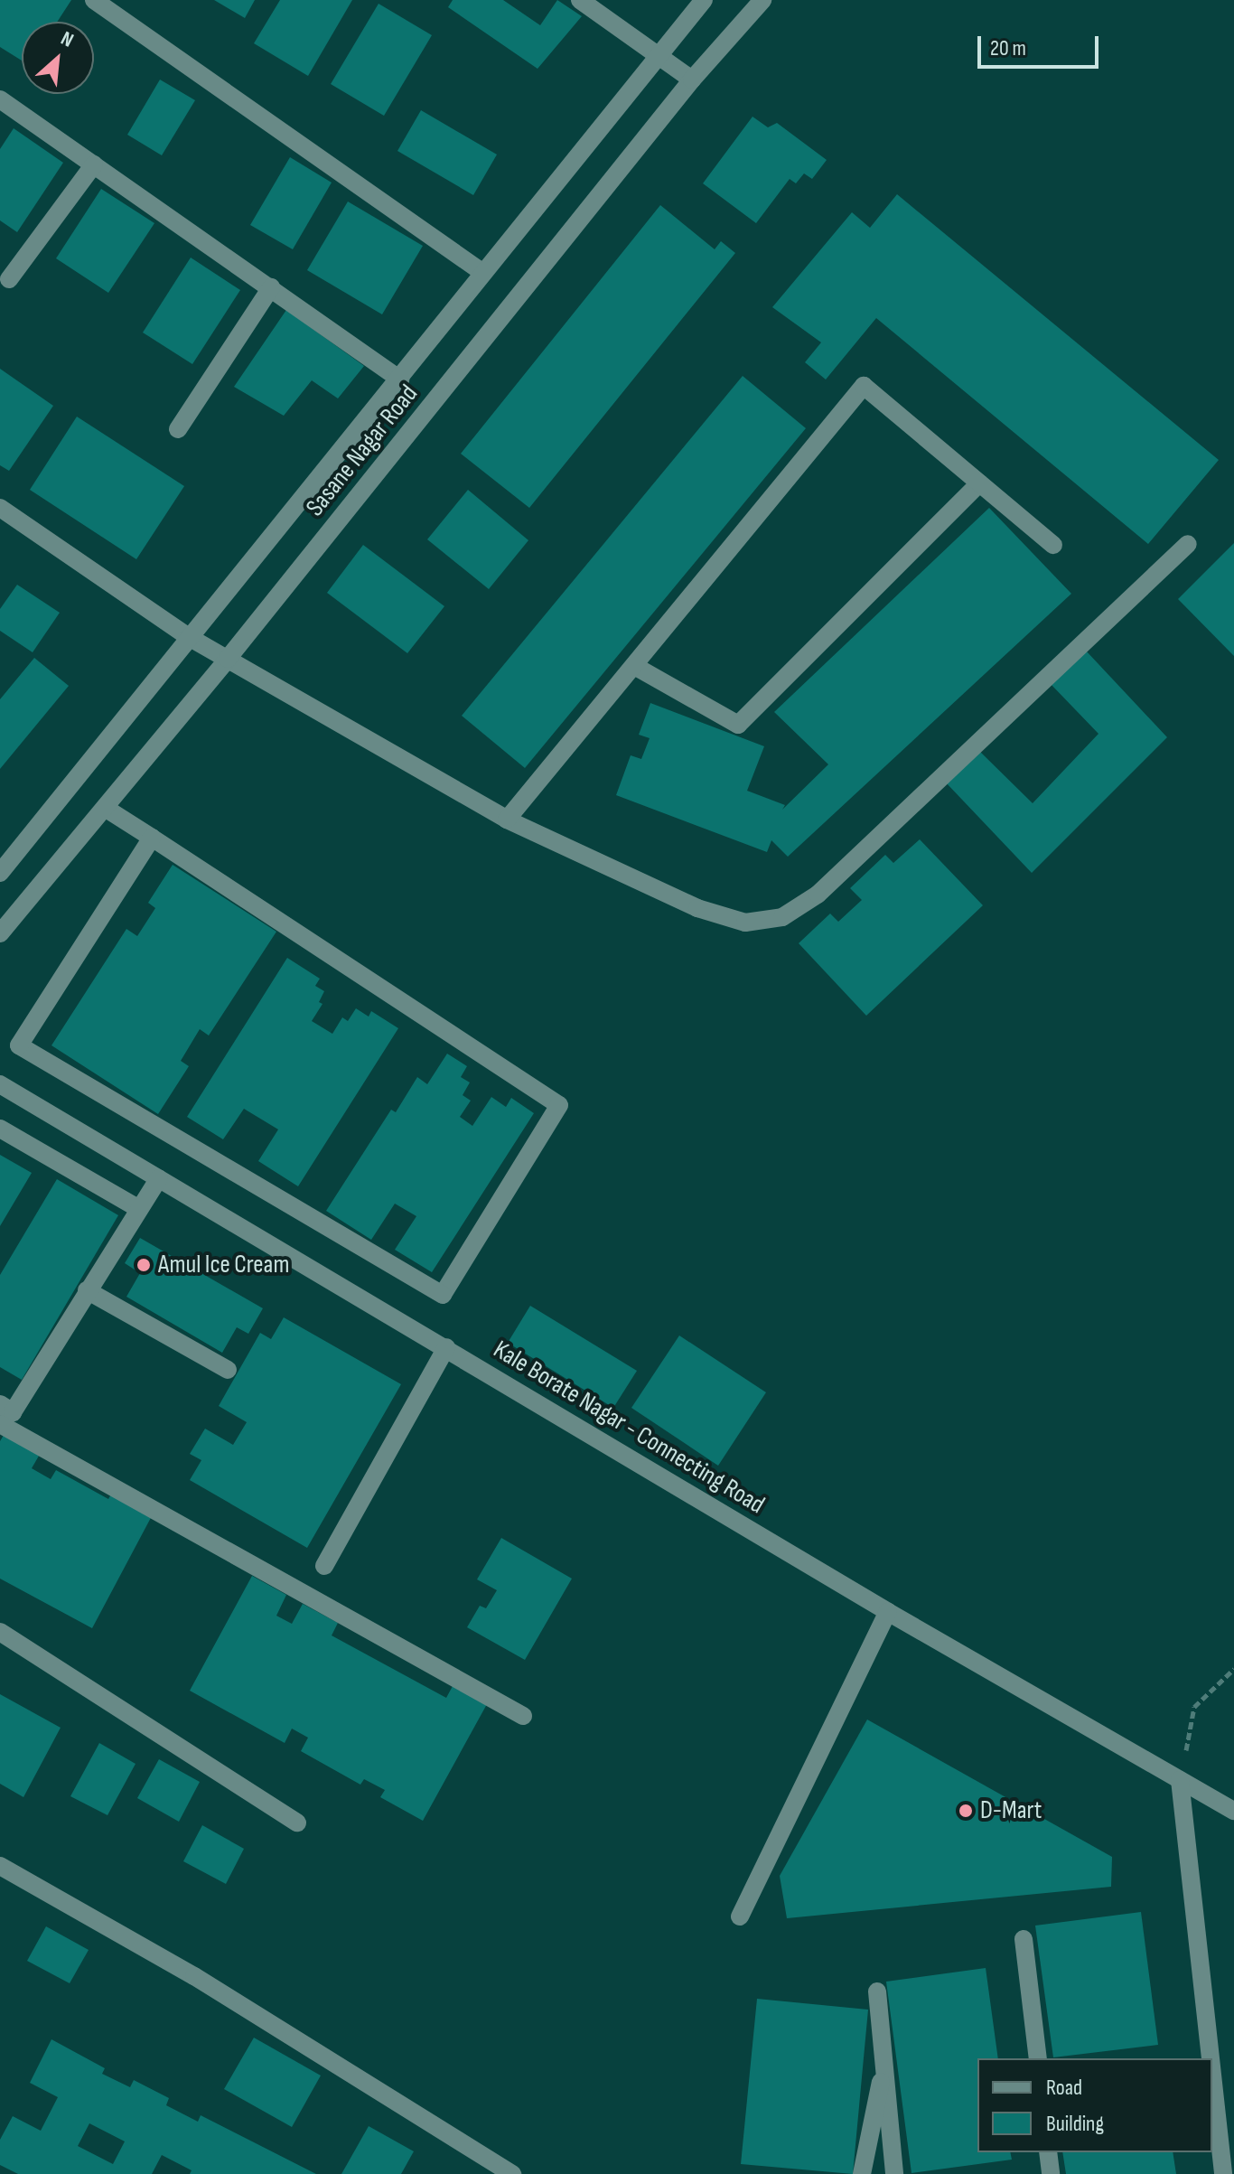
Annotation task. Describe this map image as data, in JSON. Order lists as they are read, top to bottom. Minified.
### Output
{"streets":{"street":["Sasane Nagar Road","Kale Borate Nagar - Connecting Road"]},"places":["Amul Ice Cream","D-Mart"],"legend":["Road","Building"],"scale_bar":"20 m","north":"top right"}
